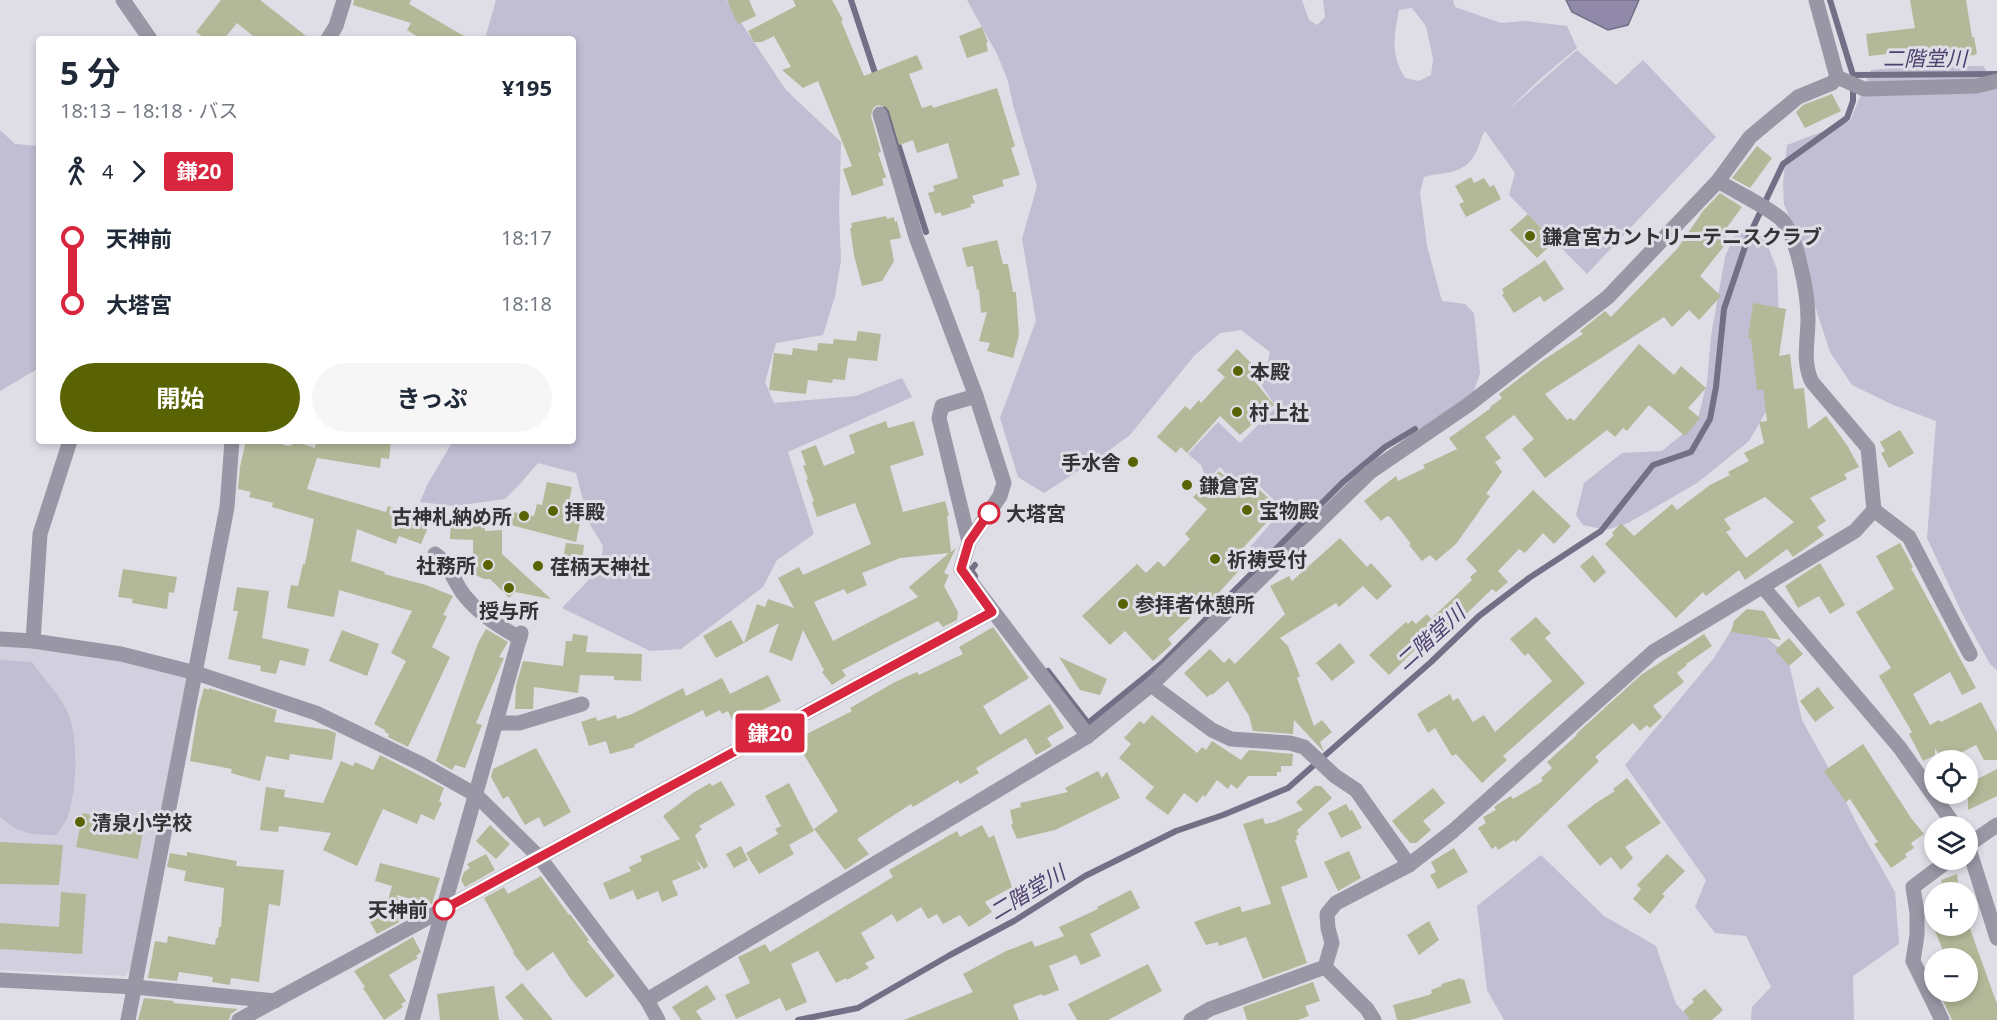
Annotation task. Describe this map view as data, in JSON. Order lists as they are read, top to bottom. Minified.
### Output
{"water":["二階堂川"],"places":["鎌倉宮カントリーテニスクラブ","本殿","村上社","手水舎","鎌倉宮","宝物殿","拝殿","大塔宮","古神札納め所","祈祷受付","社務所","荏柄天神社","授与所","参拝者休憩所","清泉小学校","天神前"],"lines":["bus line 鎌20"],"page":{"on_map":"鎌20","heading":["5 分","18:13 – 18:18 · バス","¥195"],"legs":["4","鎌20"],"list":[{"name":"天神前","value":"18:17"},{"name":"大塔宮","value":"18:18"}],"buttons":["開始","きっぷ"],"map_buttons":["+","−"]}}
